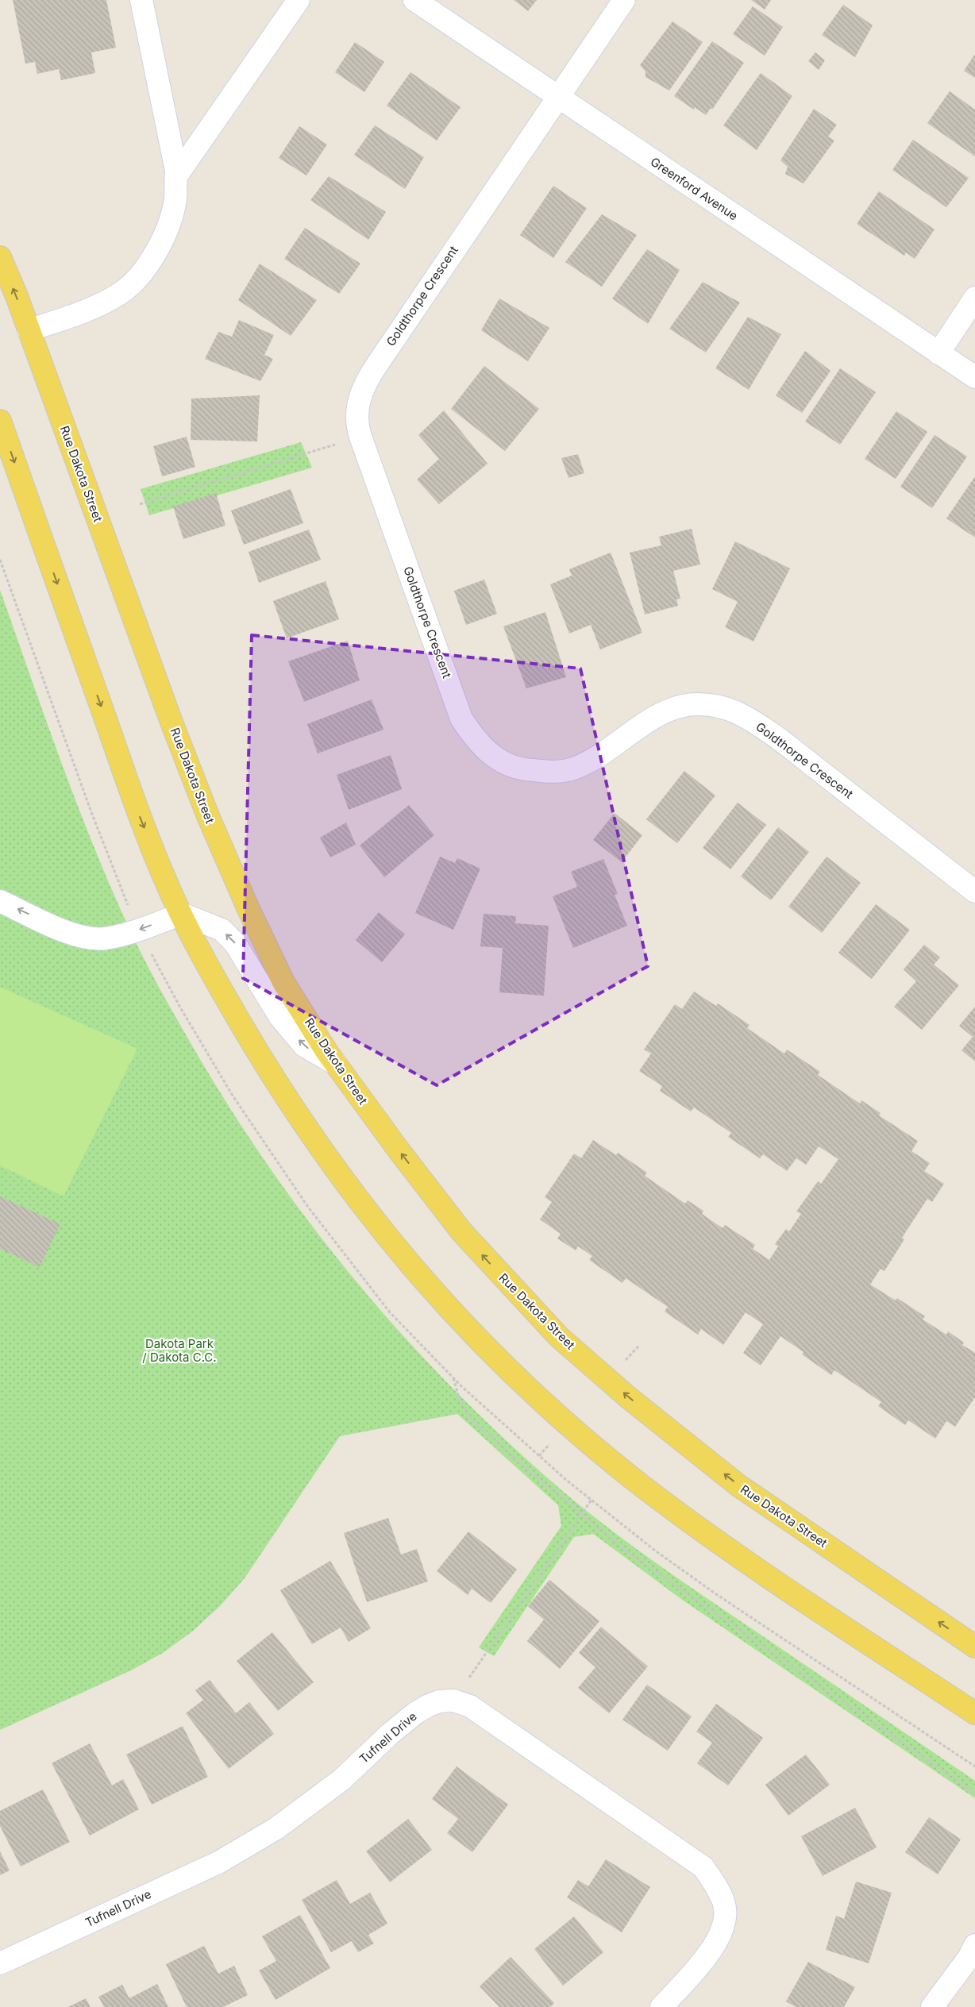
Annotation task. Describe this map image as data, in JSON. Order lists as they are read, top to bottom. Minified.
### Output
{"streets":{"main road":["Rue Dakota Street"],"street":["Greenford Avenue","Goldthorpe Crescent","Tufnell Drive"]},"crossings":[["Greenford Avenue","Goldthorpe Crescent"]],"parks":["Dakota Park / Dakota C.C."]}
